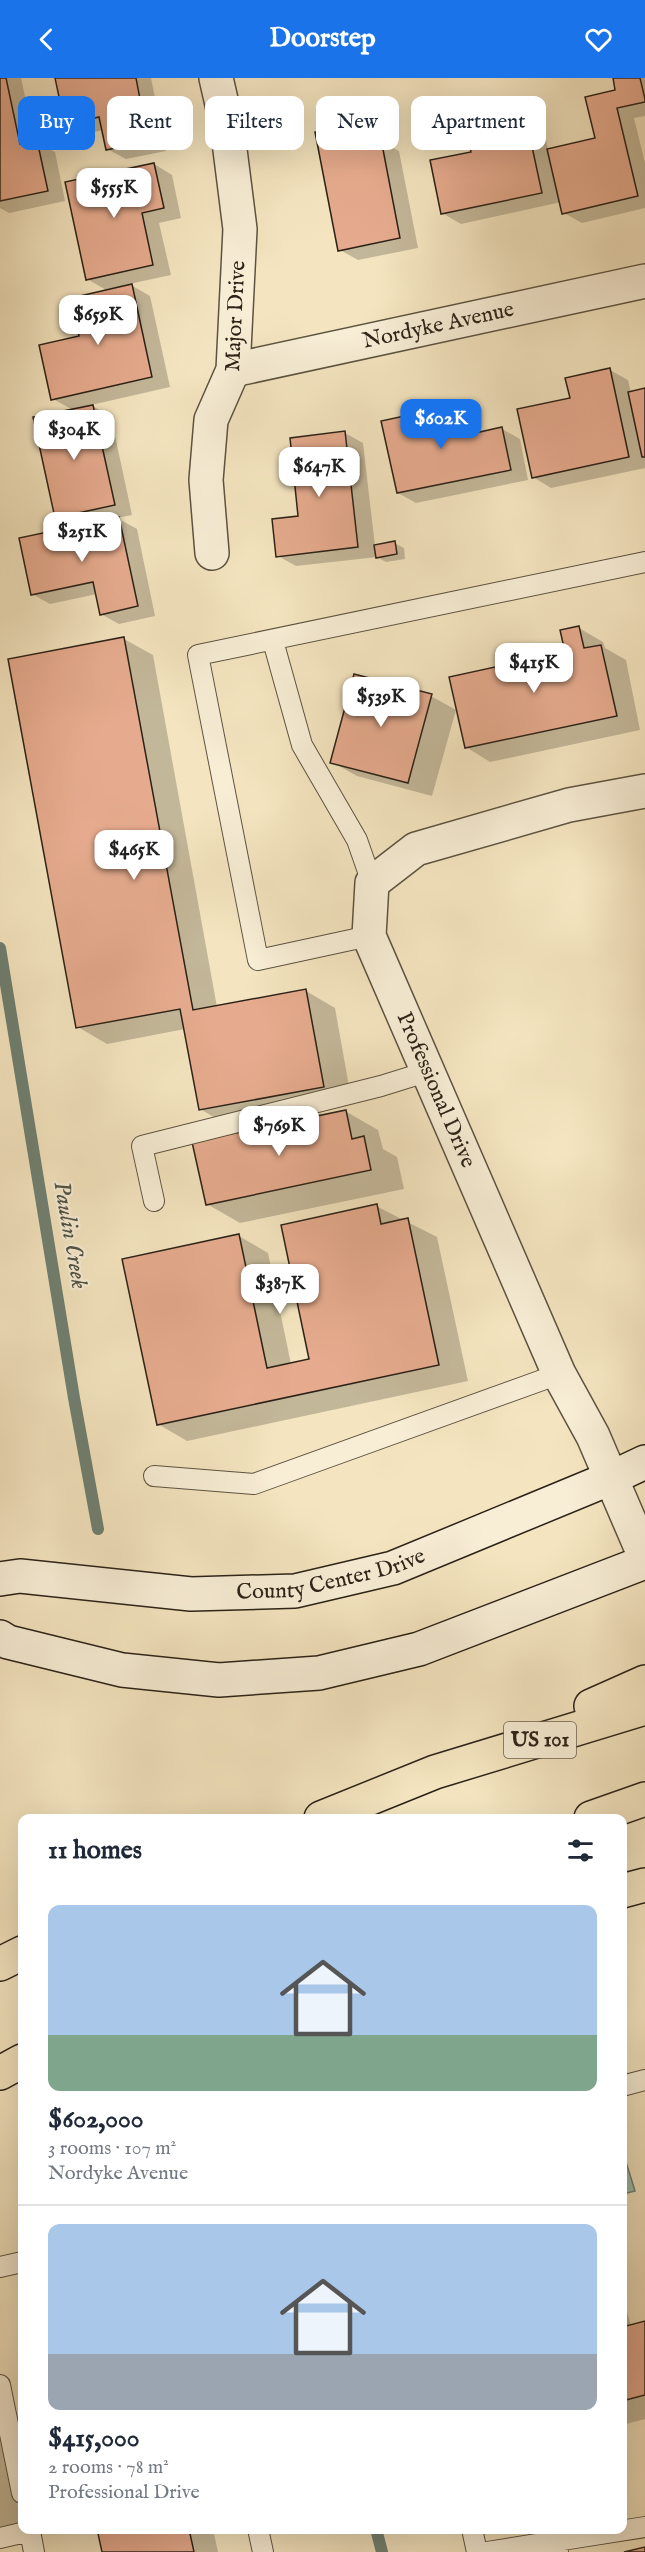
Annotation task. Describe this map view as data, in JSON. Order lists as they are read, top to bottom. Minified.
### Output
{"streets":{"highway":["US 101"],"street":["Major Drive","Nordyke Avenue","Professional Drive","County Center Drive"]},"crossings":[["Major Drive","Nordyke Avenue"],["Professional Drive","County Center Drive"]],"water":["Paulin Creek"],"page":{"header":"Doorstep","chip":["Buy","Rent","Filters","New","Apartment"],"price":["$555K","$659K","$602K","$304K","$647K","$251K","$415K","$539K","$465K","$769K","$387K"],"heading":"11 homes","list":[{"name":"$602,000","note":"3 rooms · 107 m² · Nordyke Avenue"},{"name":"$415,000","note":"2 rooms · 78 m² · Professional Drive"}]}}
